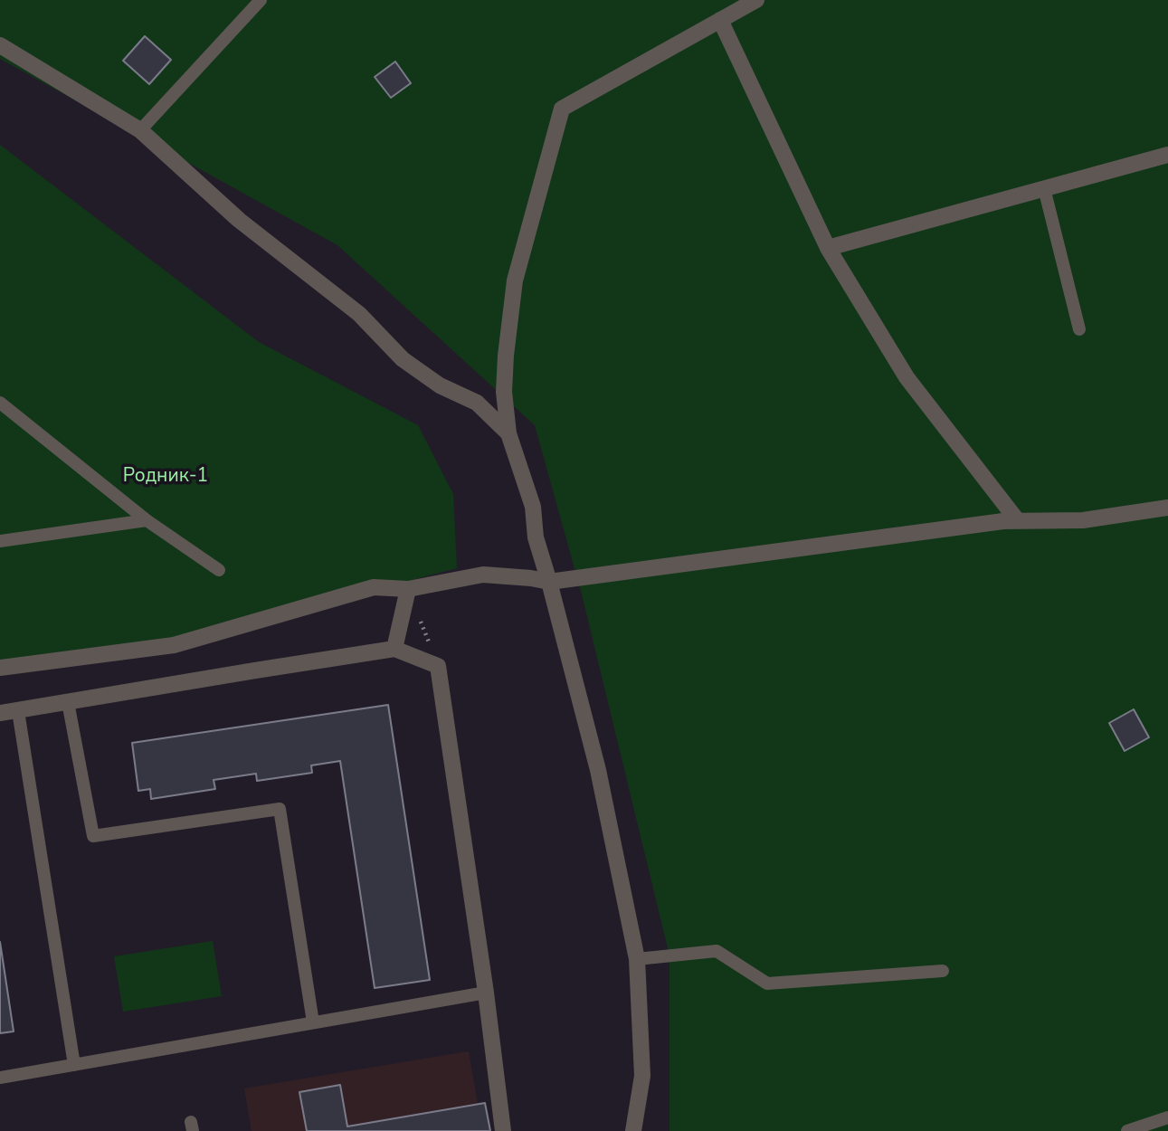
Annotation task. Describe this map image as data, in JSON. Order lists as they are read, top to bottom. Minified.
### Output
{"parks":["Родник-1"]}
